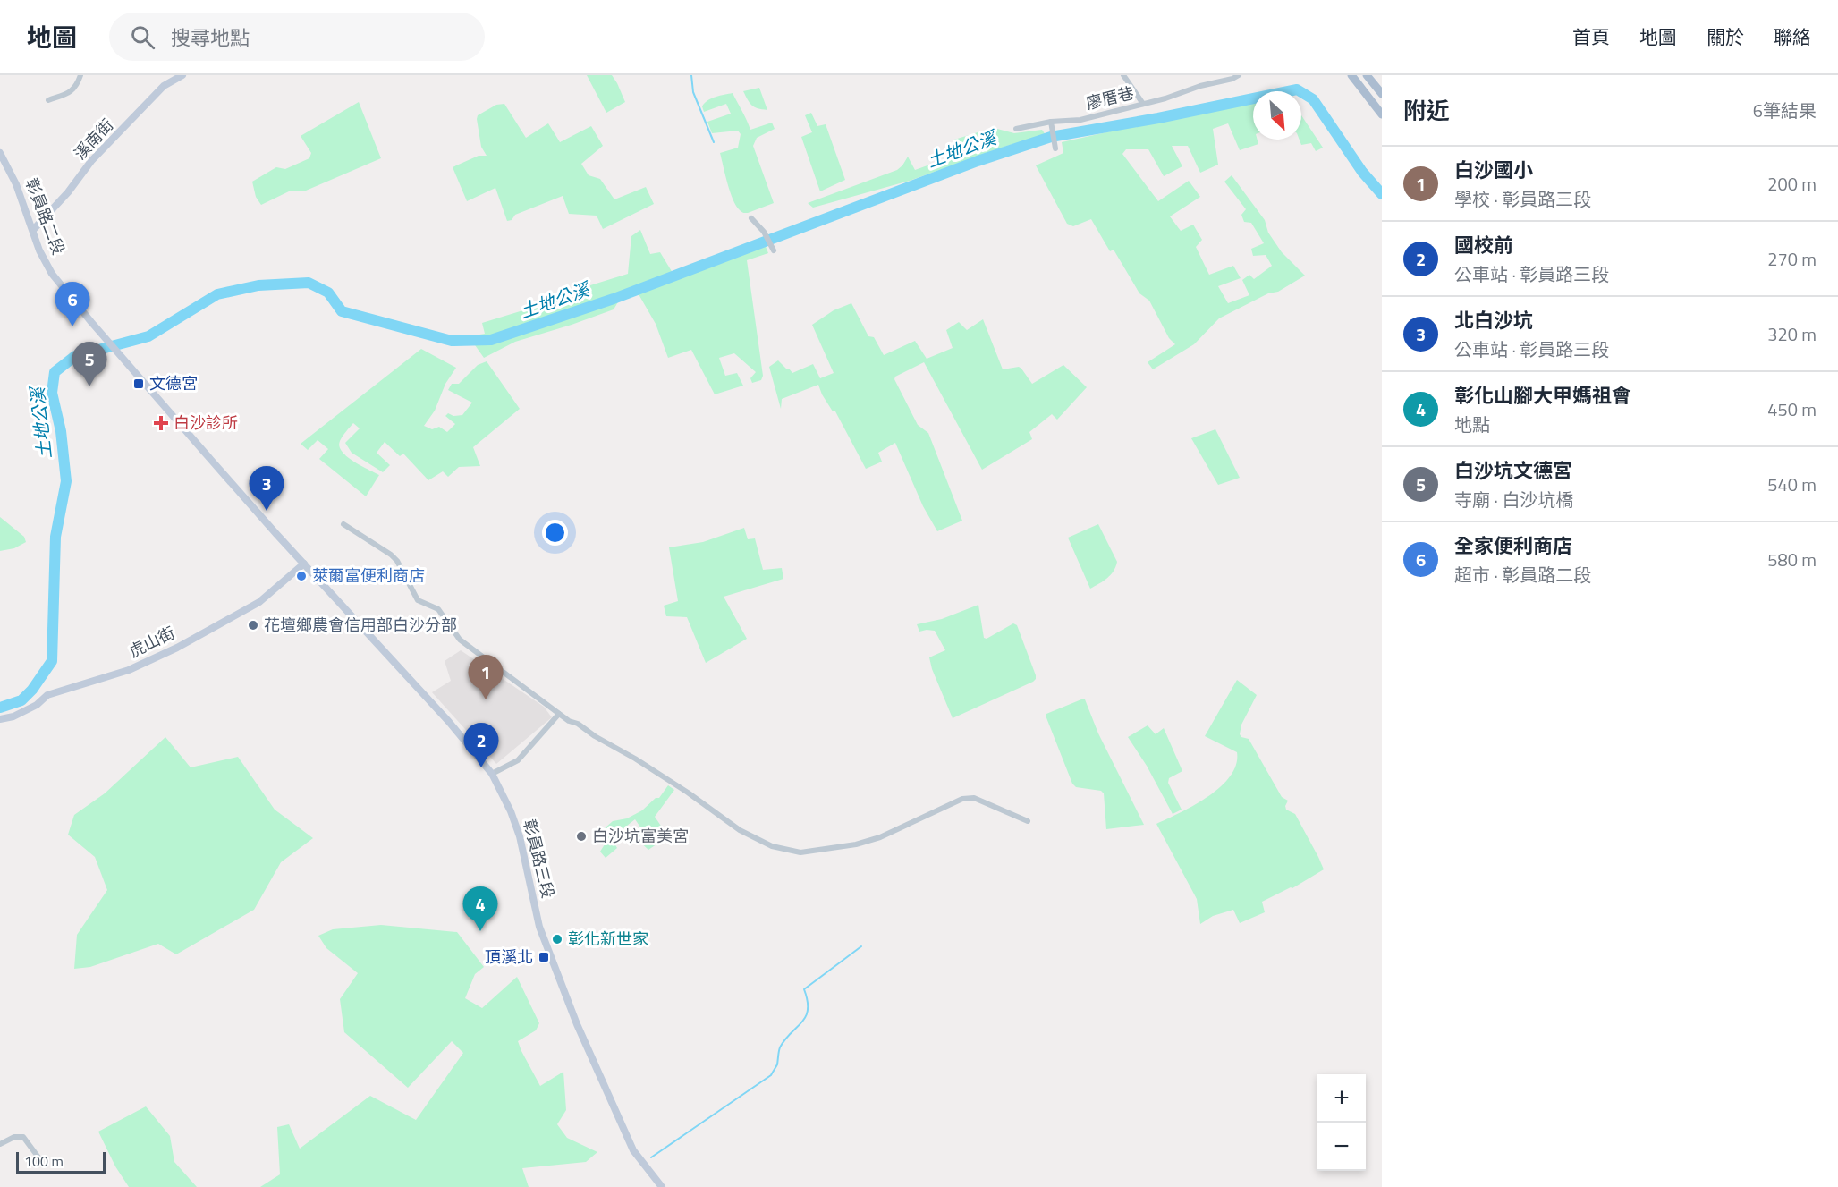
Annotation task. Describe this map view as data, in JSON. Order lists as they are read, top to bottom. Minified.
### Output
{"streets":{"main road":["溪南街","彰員路二段","虎山街","彰員路三段"],"street":["廖厝巷"]},"crossings":[["溪南街","彰員路二段"],["彰員路二段","彰員路三段"],["虎山街","彰員路三段"]],"water":["土地公溪"],"places":{"transit":["文德宮","頂溪北"],"health":["白沙診所"],"other":["萊爾富便利商店","花壇鄉農會信用部白沙分部","白沙坑富美宮","彰化新世家"]},"scale_bar":"100 m","north":"bottom right","page":{"header":"地圖","search":"搜尋地點","nav":["首頁","地圖","關於","聯絡"],"heading":["附近","6筆結果"],"list":[{"mark":"1","name":"白沙國小","note":"學校 · 彰員路三段","value":"200 m"},{"mark":"2","name":"國校前","note":"公車站 · 彰員路三段","value":"270 m"},{"mark":"3","name":"北白沙坑","note":"公車站 · 彰員路三段","value":"320 m"},{"mark":"4","name":"彰化山腳大甲媽祖會","note":"地點","value":"450 m"},{"mark":"5","name":"白沙坑文德宮","note":"寺廟 · 白沙坑橋","value":"540 m"},{"mark":"6","name":"全家便利商店","note":"超市 · 彰員路二段","value":"580 m"}],"pins":["6","5","3","1","2","4"],"map_buttons":["+","−"],"scale":"100 m"}}
